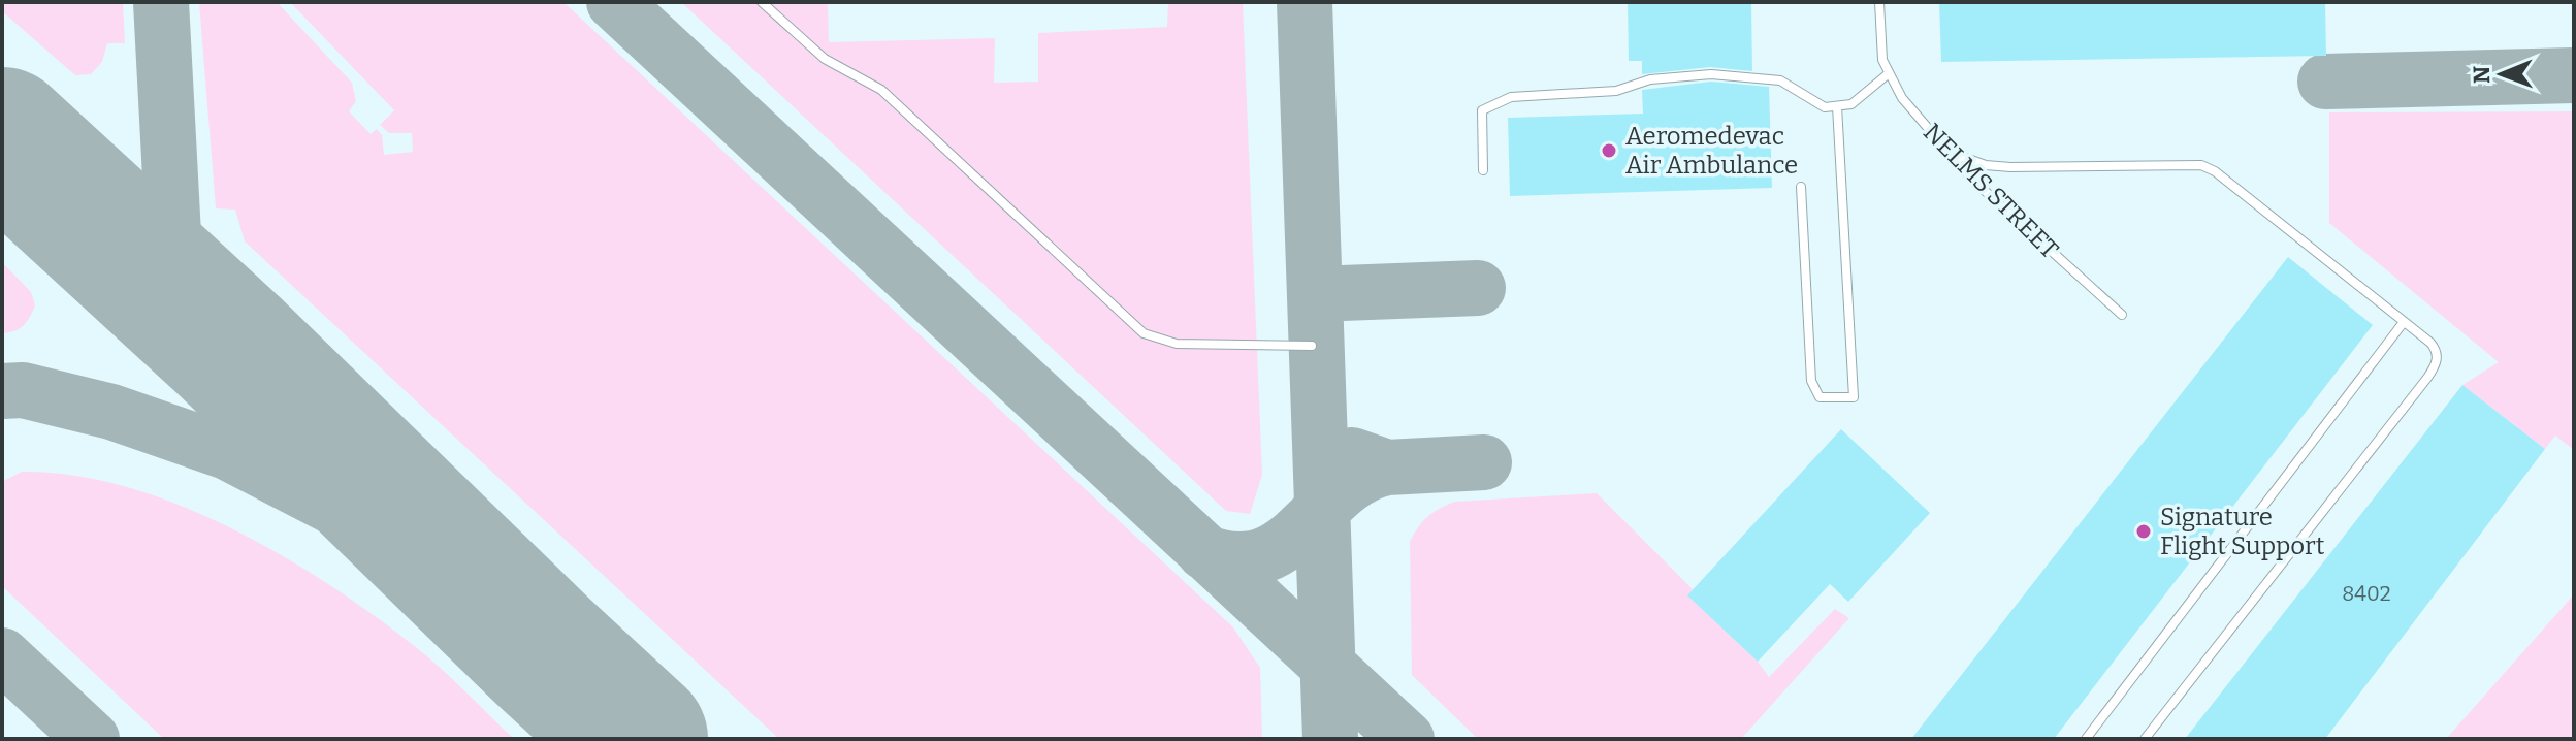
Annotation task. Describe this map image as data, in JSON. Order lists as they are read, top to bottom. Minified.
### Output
{"streets":{"lane":["NELMS STREET"]},"places":["Aeromedevac Air Ambulance","Signature Flight Support"],"house_numbers":["8402"],"north":"left"}
